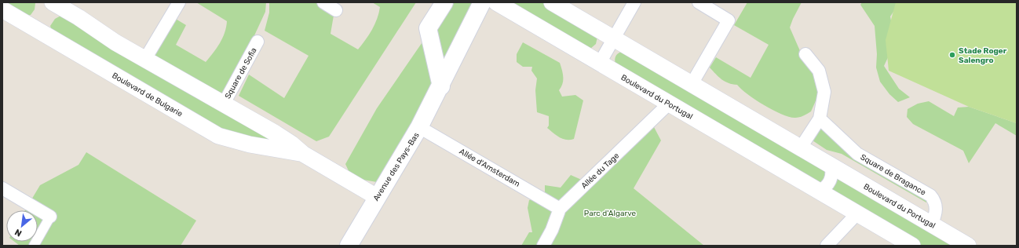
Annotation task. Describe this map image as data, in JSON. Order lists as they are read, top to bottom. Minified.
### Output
{"streets":{"main road":["Avenue des Pays-Bas"],"street":["Square de Sofia","Boulevard de Bulgarie","Boulevard du Portugal","Allée d'Amsterdam","Allée du Tage","Square de Bragance"]},"crossings":[["Square de Sofia","Boulevard de Bulgarie"],["Boulevard de Bulgarie","Avenue des Pays-Bas"],["Boulevard du Portugal","Allée du Tage"],["Boulevard du Portugal","Square de Bragance"],["Avenue des Pays-Bas","Allée d'Amsterdam"],["Allée d'Amsterdam","Allée du Tage"]],"parks":["Parc d'Algarve"],"places":["Stade Roger Salengro"],"north":"bottom left"}
